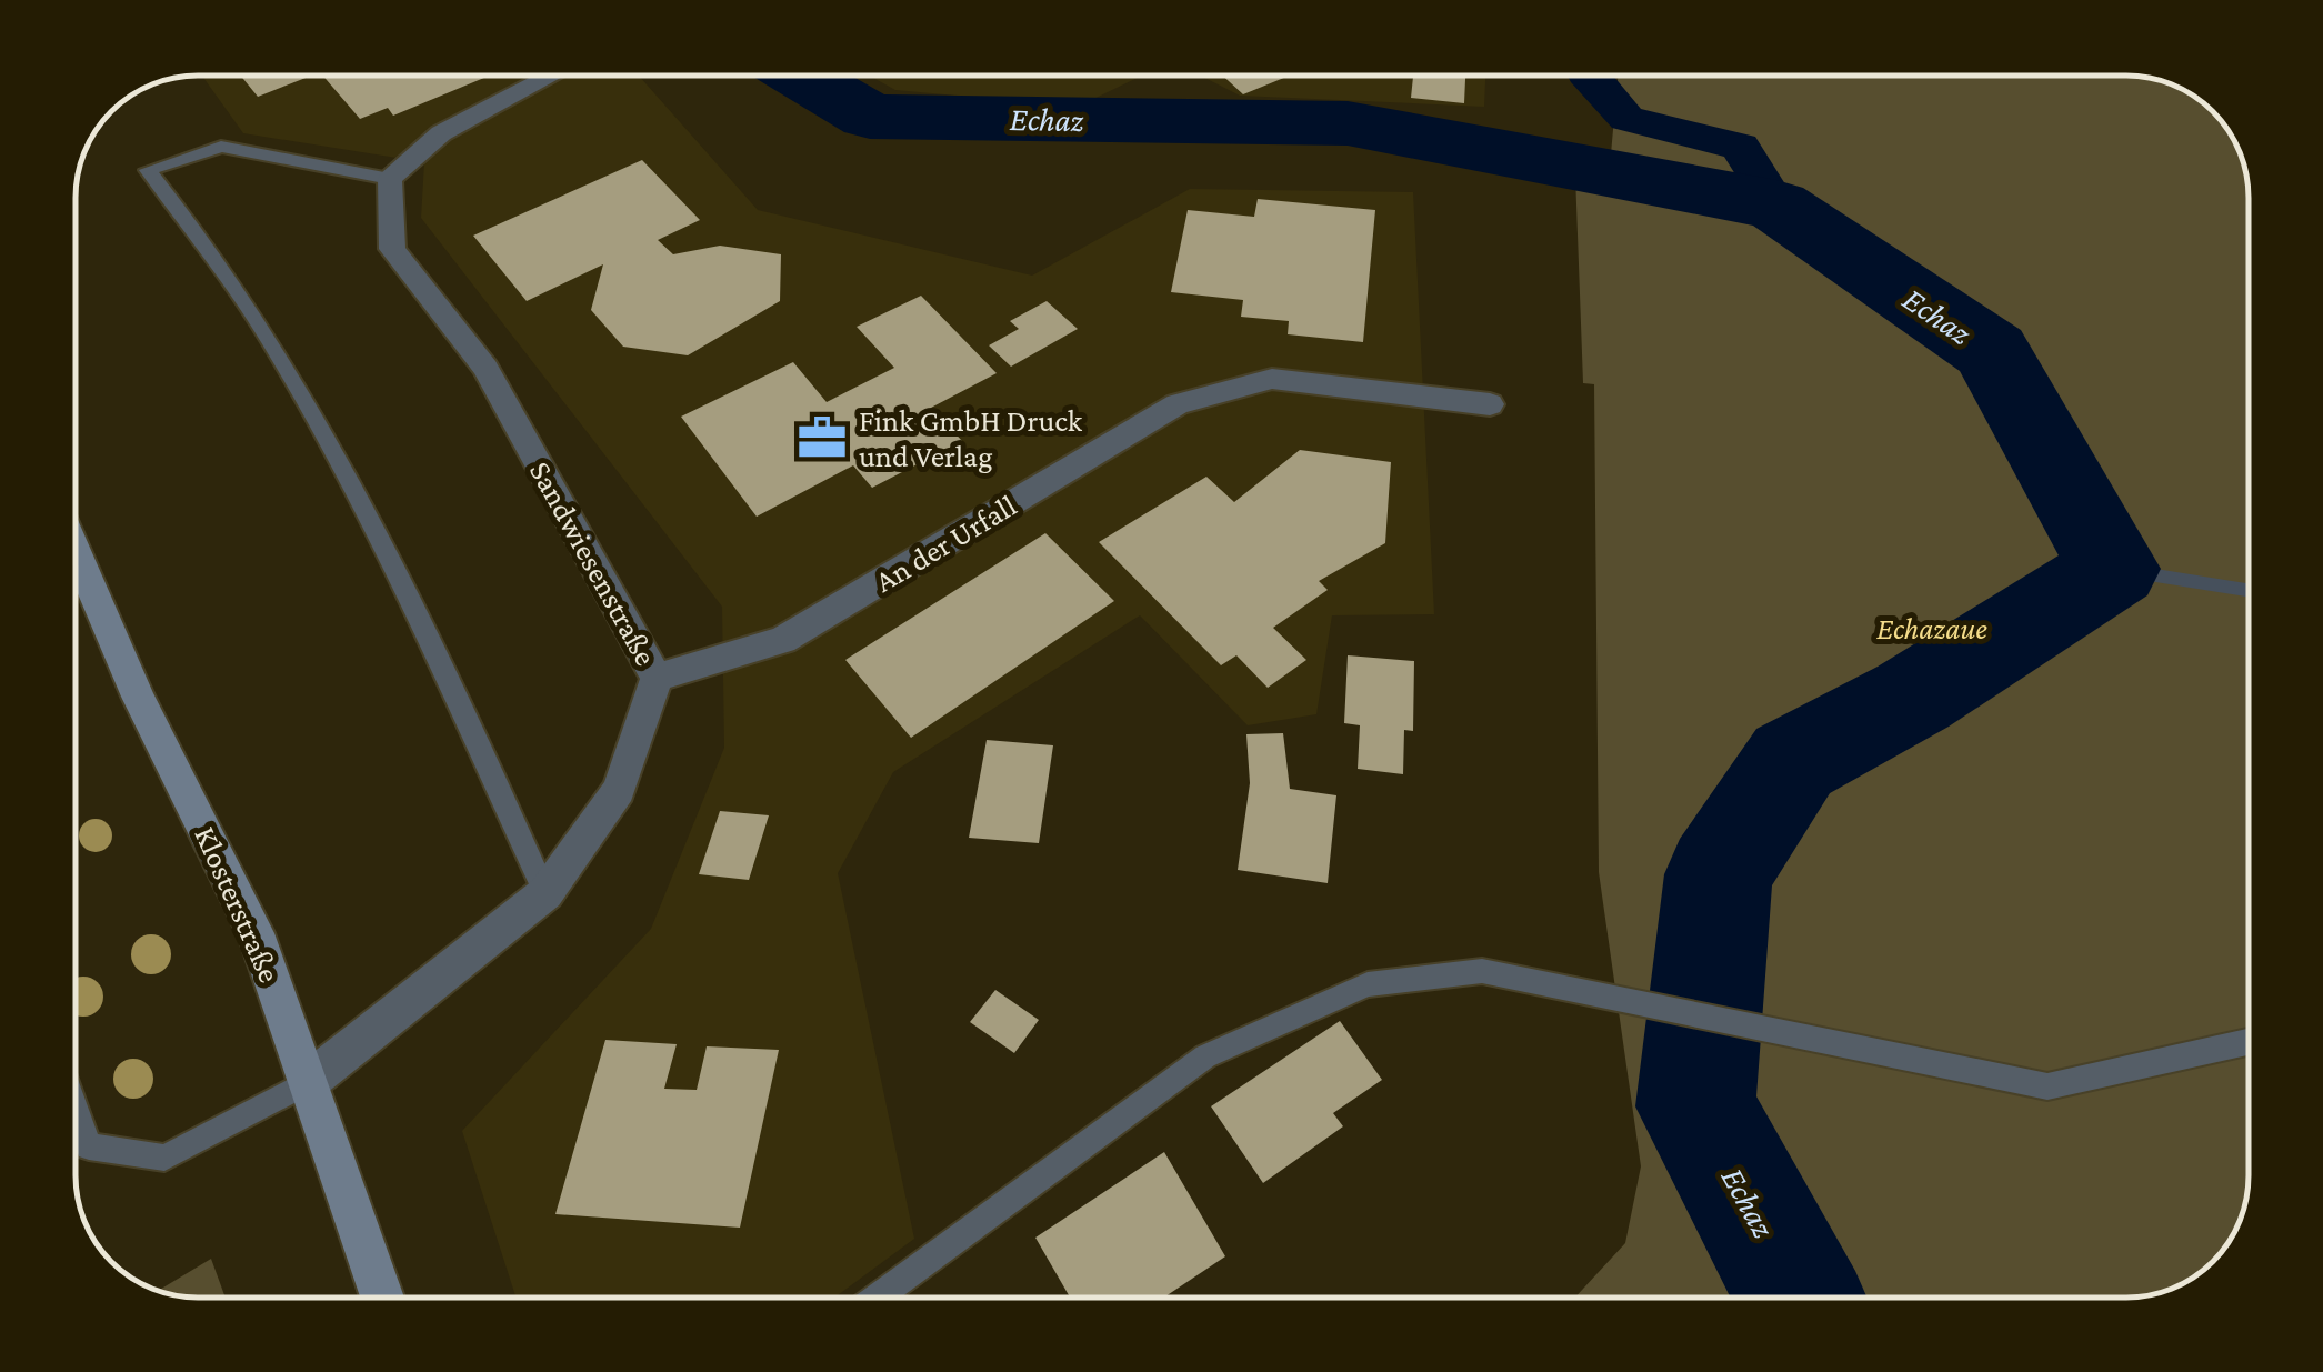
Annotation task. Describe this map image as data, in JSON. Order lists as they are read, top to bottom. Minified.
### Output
{"streets":{"main road":["Klosterstraße"],"street":["An der Urfall","Sandwiesenstraße"]},"crossings":[["An der Urfall","Sandwiesenstraße"],["Sandwiesenstraße","Klosterstraße"]],"water":["Echaz"],"parks":["Echazaue"],"places":{"office":["Fink GmbH Druck und Verlag"]}}
